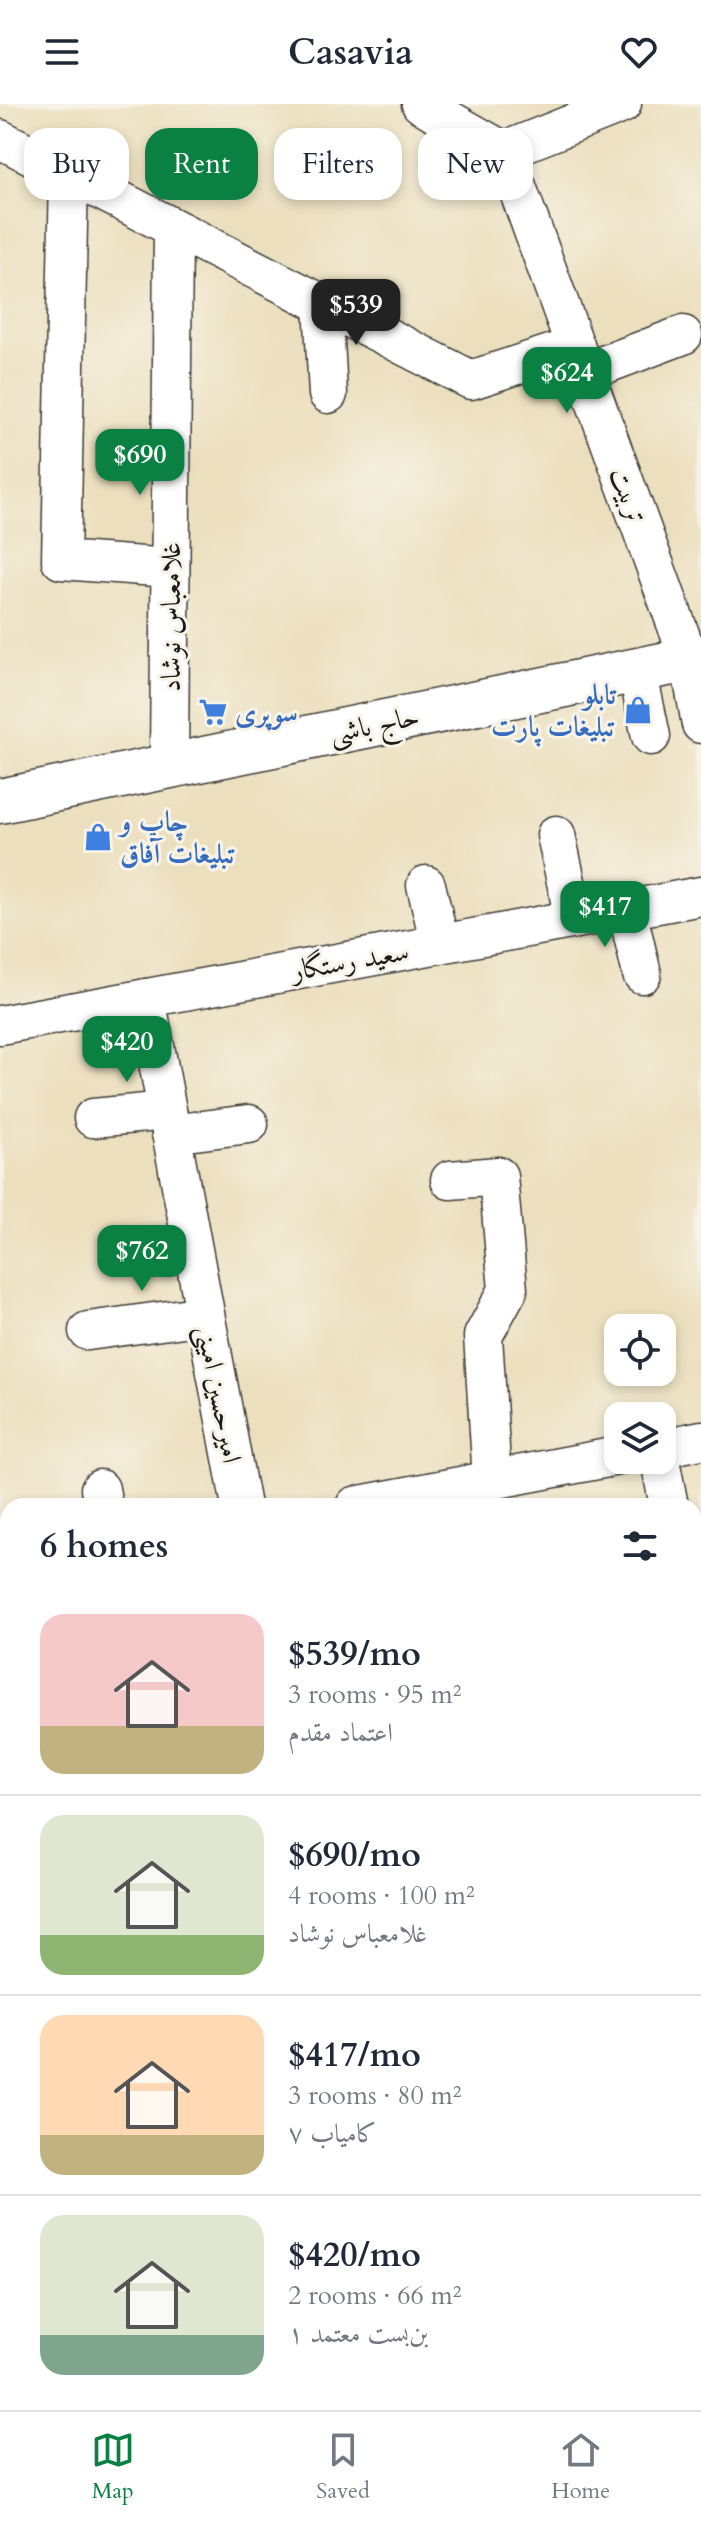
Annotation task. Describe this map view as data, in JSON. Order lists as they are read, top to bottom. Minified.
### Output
{"streets":{"street":["تربیت","غلامعباس نوشاد","حاج باشی","سعید رستگار","امیرحسین امینی"]},"crossings":[["تربیت","حاج باشی"],["غلامعباس نوشاد","حاج باشی"],["سعید رستگار","امیرحسین امینی"]],"places":{"shop":["تابلو تبلیغات پارت","چاپ و تبلیغات آفاق"],"supermarket":["سوپری"]},"page":{"header":"Casavia","chip":["Buy","Rent","Filters","New"],"price":["$539","$624","$690","$417","$420","$762"],"heading":"6 homes","list":[{"name":"$539/mo","note":"3 rooms · 95 m² · اعتماد مقدم"},{"name":"$690/mo","note":"4 rooms · 100 m² · غلامعباس نوشاد"},{"name":"$417/mo","note":"3 rooms · 80 m² · کامیاب ۷"},{"name":"$420/mo","note":"2 rooms · 66 m² · بن‌بست معتمد ۱"}],"tabs":["Map","Saved","Home"]}}
